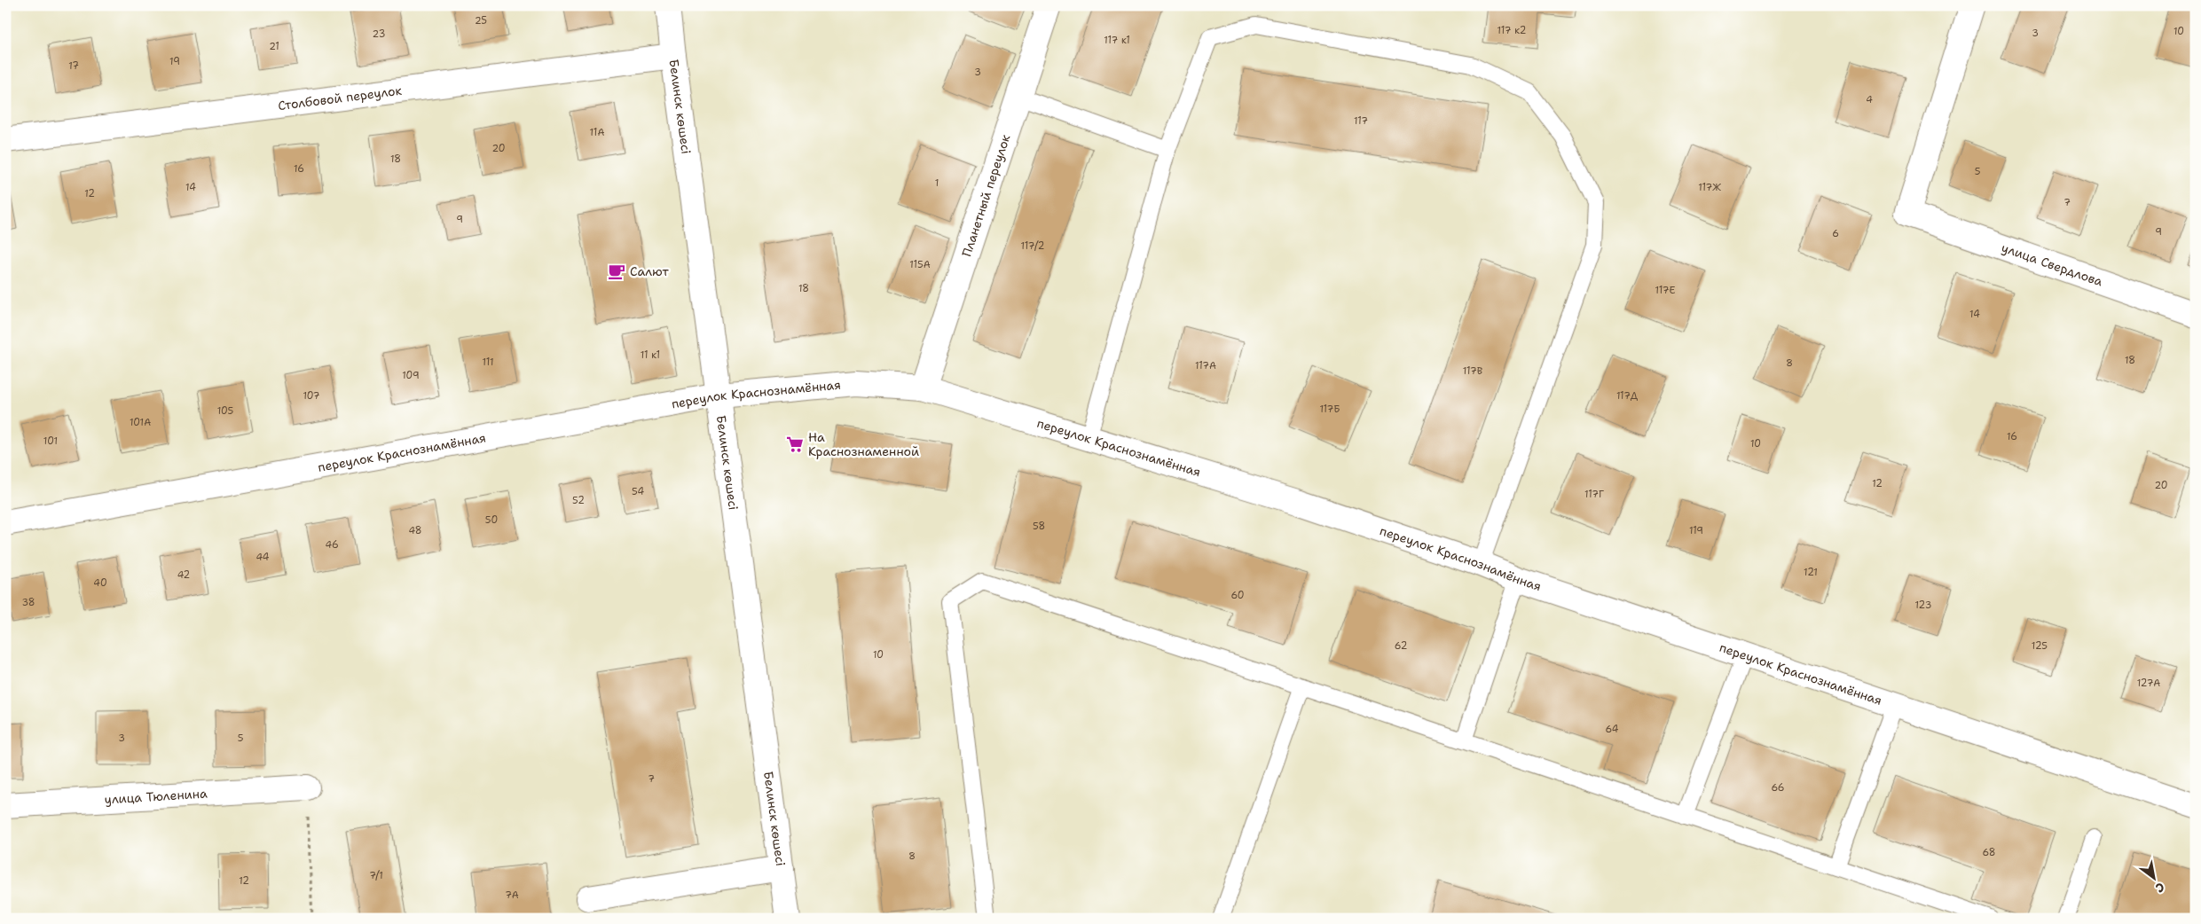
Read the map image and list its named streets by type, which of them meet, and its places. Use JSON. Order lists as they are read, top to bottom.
{
  "streets": {
    "street": [
      "Столбовой переулок",
      "Белинск көшесі",
      "Планетный переулок",
      "улица Свердлова",
      "переулок Краснознамённая",
      "улица Тюленина"
    ]
  },
  "crossings": [
    ["Столбовой переулок", "Белинск көшесі"],
    ["Белинск көшесі", "переулок Краснознамённая"],
    ["Планетный переулок", "переулок Краснознамённая"]
  ],
  "places": {
    "cafe": ["Салют"],
    "supermarket": ["На Краснознаменной"]
  },
  "house_numbers": [
    "25",
    "117 к2",
    "10",
    "3",
    "23",
    "117 к1",
    "21",
    "19",
    "17",
    "3",
    "4",
    "117",
    "11А",
    "20",
    "18",
    "16",
    "5",
    "1",
    "14",
    "117Ж",
    "12",
    "7",
    "9",
    "9",
    "6",
    "117/2",
    "115А",
    "18",
    "117Е",
    "14",
    "11 к1",
    "18",
    "111",
    "8",
    "117А",
    "117В",
    "109",
    "107",
    "117Д",
    "117Б",
    "105",
    "101А",
    "16",
    "101",
    "10",
    "12",
    "20",
    "54",
    "117Г",
    "52",
    "50",
    "58",
    "48",
    "119",
    "46",
    "44",
    "121",
    "42",
    "40",
    "60",
    "38",
    "123",
    "62",
    "125",
    "10",
    "127А",
    "64",
    "3",
    "5",
    "7",
    "66",
    "68",
    "8",
    "7/1",
    "12",
    "7А"
  ],
  "north": "bottom right"
}
